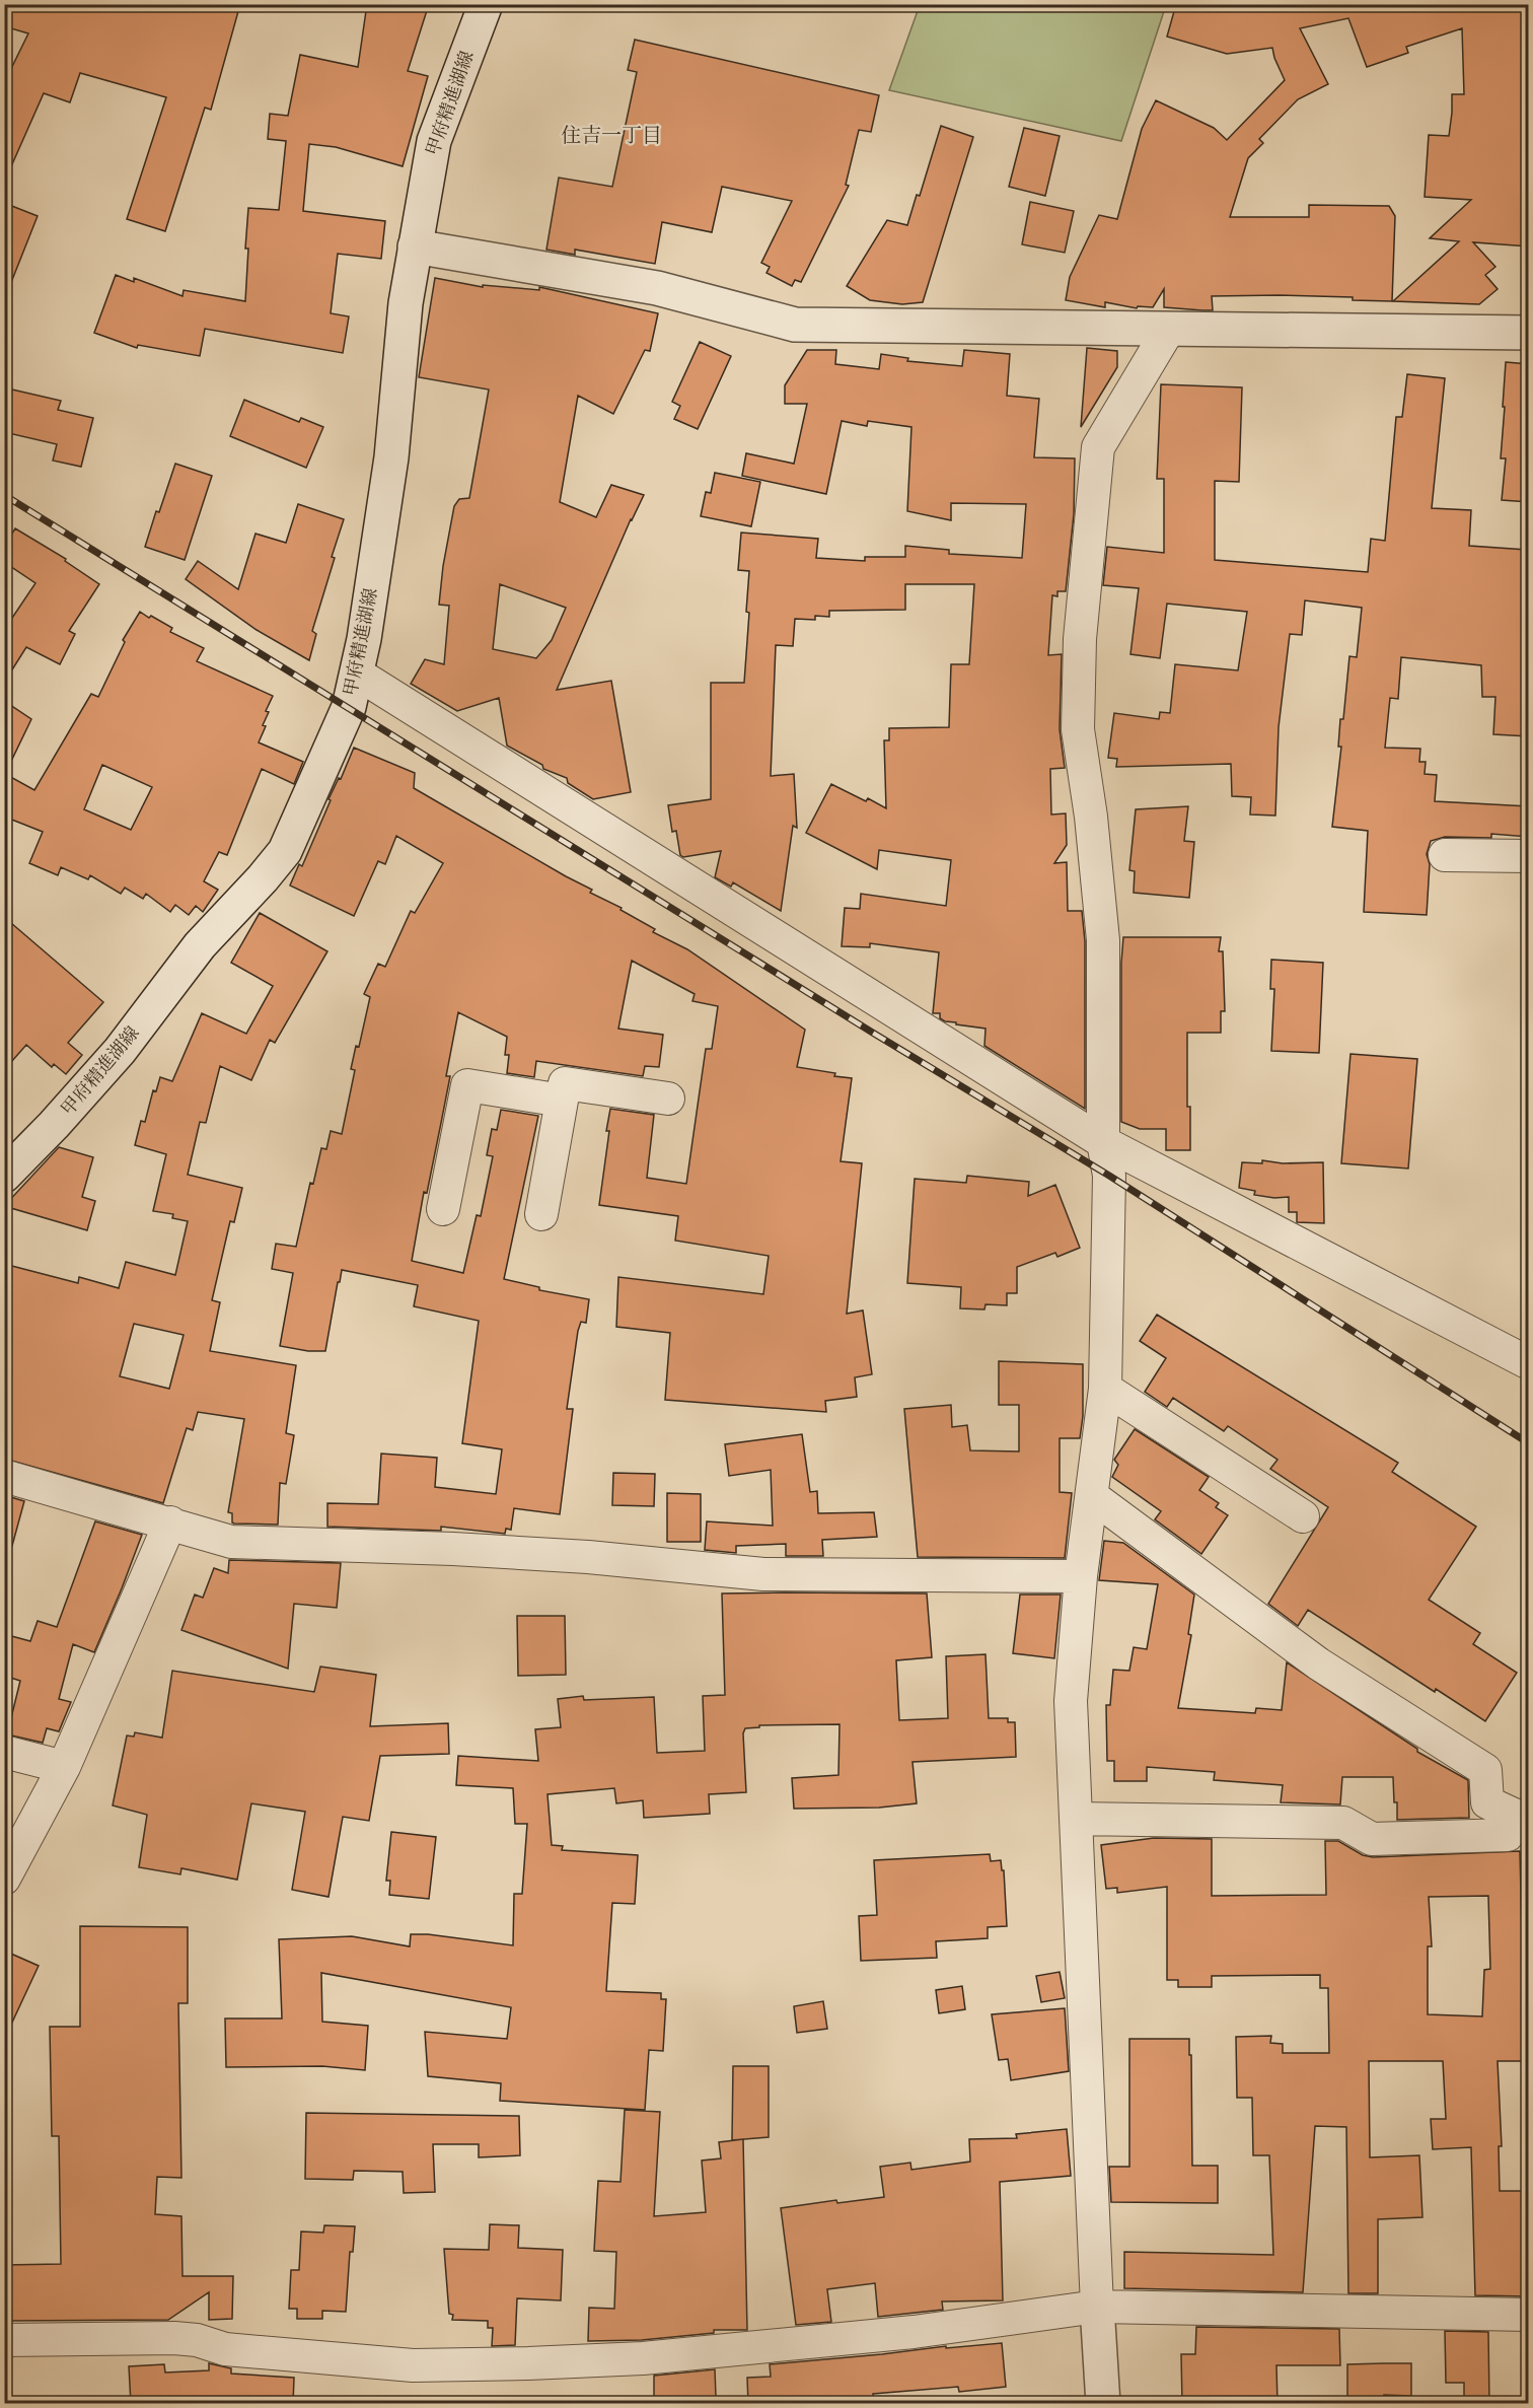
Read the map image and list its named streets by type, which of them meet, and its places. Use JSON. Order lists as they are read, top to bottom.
{
  "streets": {
    "main road": ["甲府精進湖線"]
  },
  "districts": ["住吉一丁目"]
}
